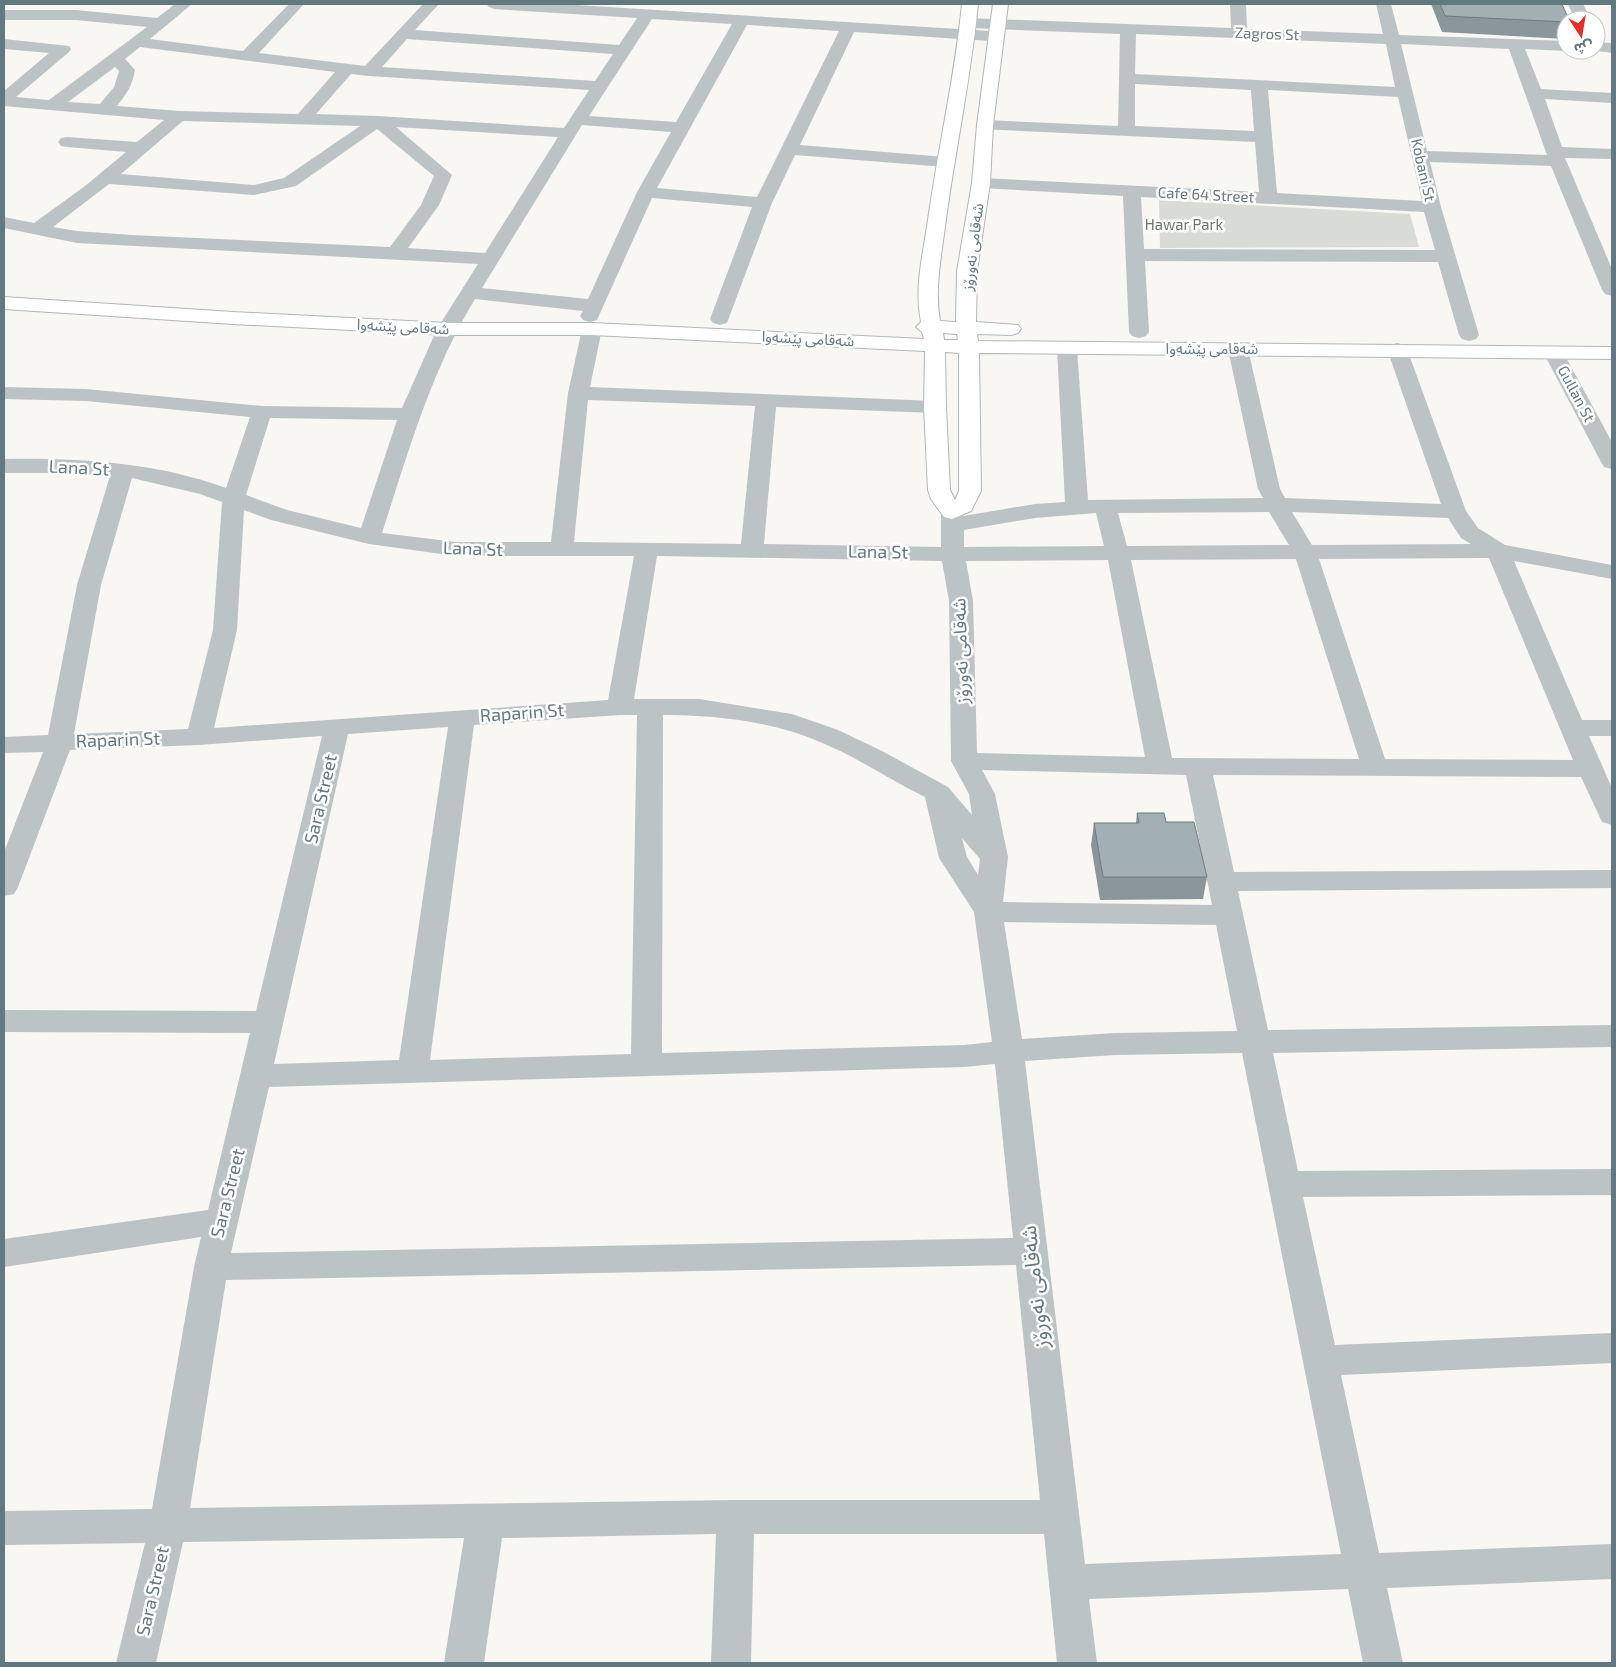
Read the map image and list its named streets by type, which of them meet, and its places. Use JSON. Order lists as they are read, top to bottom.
{
  "streets": {
    "main road": ["شەقامی نەورۆز", "شەقامی پێشەوا"],
    "street": [
      "Zagros St",
      "Kobani St",
      "Cafe 64 Street",
      "Gullan St",
      "Lana St",
      "Raparin St",
      "Sara Street"
    ]
  },
  "crossings": [
    ["Zagros St", "Kobani St"],
    ["Zagros St", "شەقامی نەورۆز"],
    ["Kobani St", "Cafe 64 Street"],
    ["Kobani St", "شەقامی پێشەوا"],
    ["Cafe 64 Street", "شەقامی نەورۆز"],
    ["شەقامی نەورۆز", "شەقامی پێشەوا"],
    ["شەقامی نەورۆز", "Lana St"],
    ["شەقامی نەورۆز", "Raparin St"],
    ["شەقامی پێشەوا", "Gullan St"],
    ["Raparin St", "Sara Street"]
  ],
  "parks": ["Hawar Park"],
  "north": "bottom"
}
